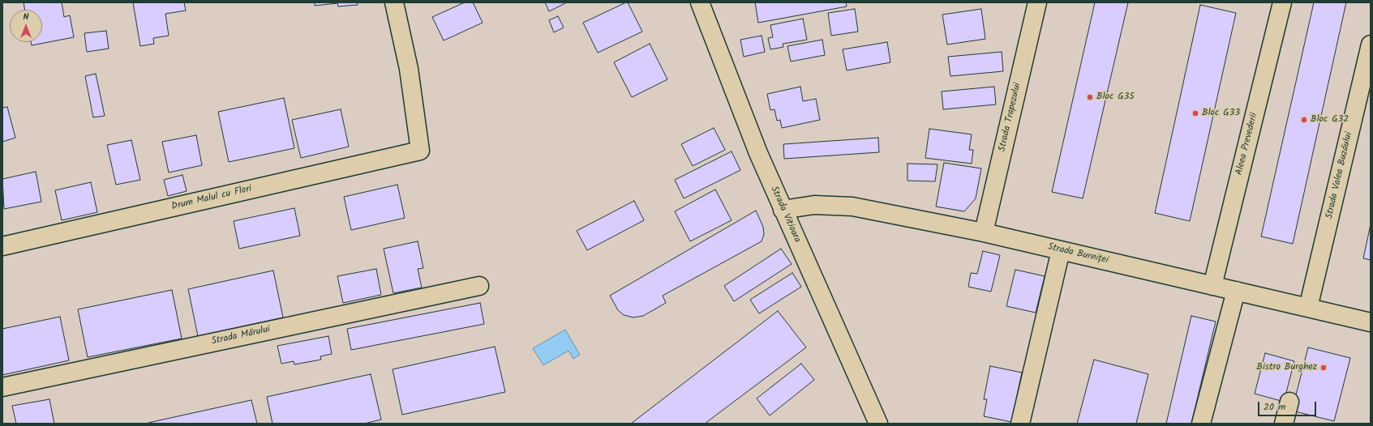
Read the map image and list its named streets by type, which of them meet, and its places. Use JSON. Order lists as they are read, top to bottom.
{
  "streets": {
    "street": [
      "Strada Trapezului",
      "Aleea Prevederii",
      "Strada Valea Buzăului",
      "Drum Malul cu Flori",
      "Strada Vitioara",
      "Strada Burniței",
      "Strada Mărului"
    ]
  },
  "crossings": [
    ["Strada Trapezului", "Strada Burniței"],
    ["Aleea Prevederii", "Strada Burniței"],
    ["Strada Valea Buzăului", "Strada Burniței"],
    ["Strada Vitioara", "Strada Burniței"]
  ],
  "places": [
    "Bloc G35",
    "Bloc G33",
    "Bloc G32",
    "Bistro Burghez"
  ],
  "scale_bar": "20 m",
  "north": "top"
}
